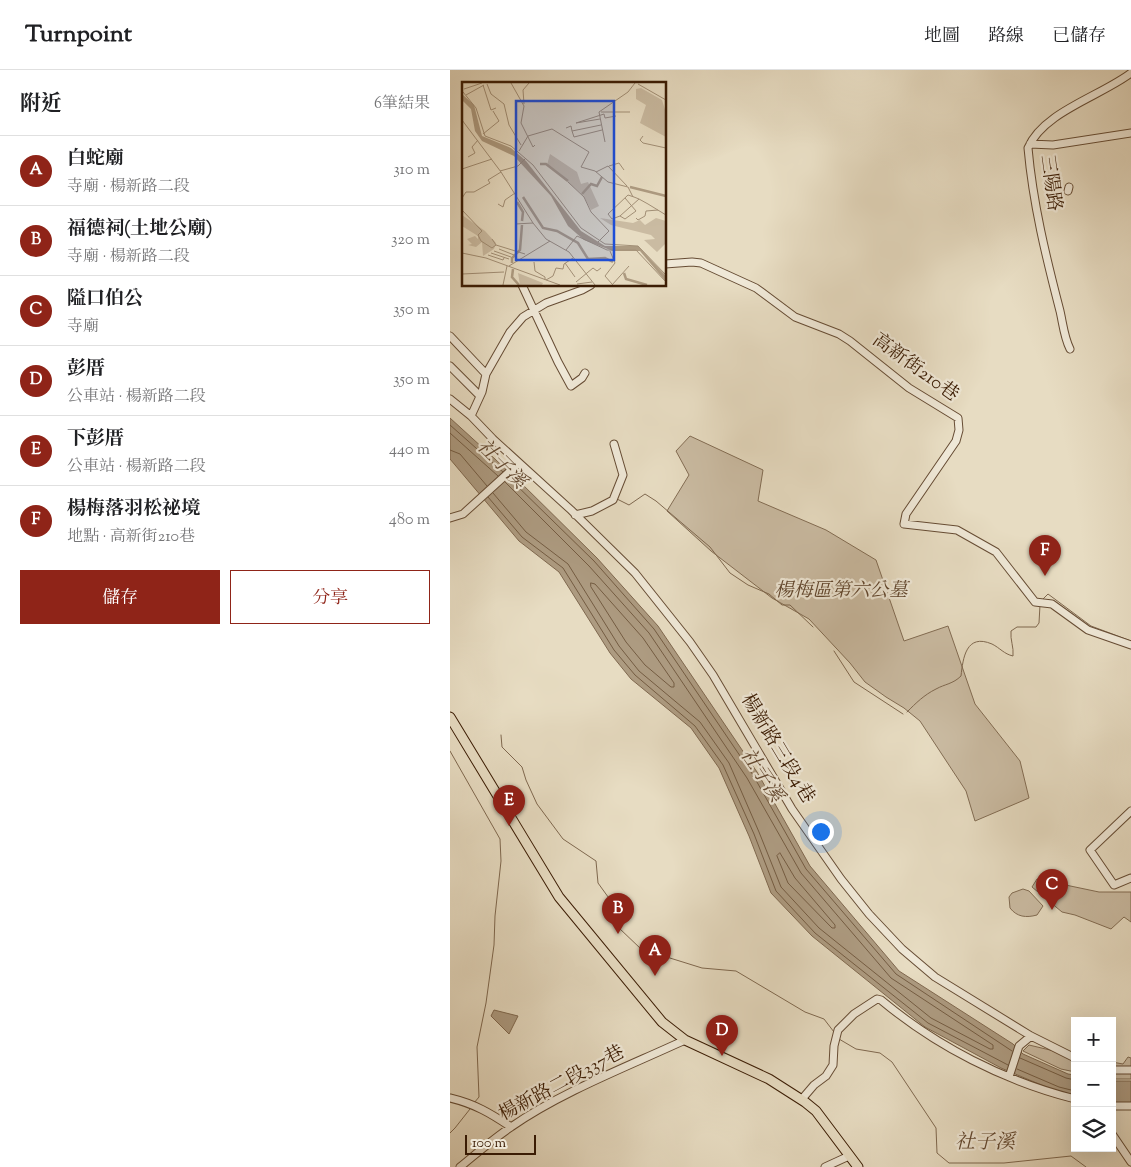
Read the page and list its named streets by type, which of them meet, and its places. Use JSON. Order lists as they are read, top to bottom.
{
  "streets": {
    "street": [
      "三陽路",
      "高新街210巷",
      "楊新路三段4巷",
      "楊新路二段337巷"
    ]
  },
  "water": ["社子溪"],
  "parks": ["楊梅區第六公墓"],
  "scale_bar": "100 m",
  "page": {
    "header": "Turnpoint",
    "nav": ["地圖", "路線", "已儲存"],
    "heading": ["附近", "6筆結果"],
    "list": [
      {
        "mark": "A",
        "name": "白蛇廟",
        "note": "寺廟 · 楊新路二段",
        "value": "310 m"
      },
      {
        "mark": "B",
        "name": "福德祠(土地公廟)",
        "note": "寺廟 · 楊新路二段",
        "value": "320 m"
      },
      {
        "mark": "C",
        "name": "隘口伯公",
        "note": "寺廟",
        "value": "350 m"
      },
      {
        "mark": "D",
        "name": "彭厝",
        "note": "公車站 · 楊新路二段",
        "value": "350 m"
      },
      {
        "mark": "E",
        "name": "下彭厝",
        "note": "公車站 · 楊新路二段",
        "value": "440 m"
      },
      {
        "mark": "F",
        "name": "楊梅落羽松祕境",
        "note": "地點 · 高新街210巷",
        "value": "480 m"
      }
    ],
    "pins": [
      "F",
      "E",
      "C",
      "B",
      "A",
      "D"
    ],
    "buttons": ["儲存", "分享"],
    "map_buttons": ["+", "−"],
    "scale": "100 m"
  }
}
